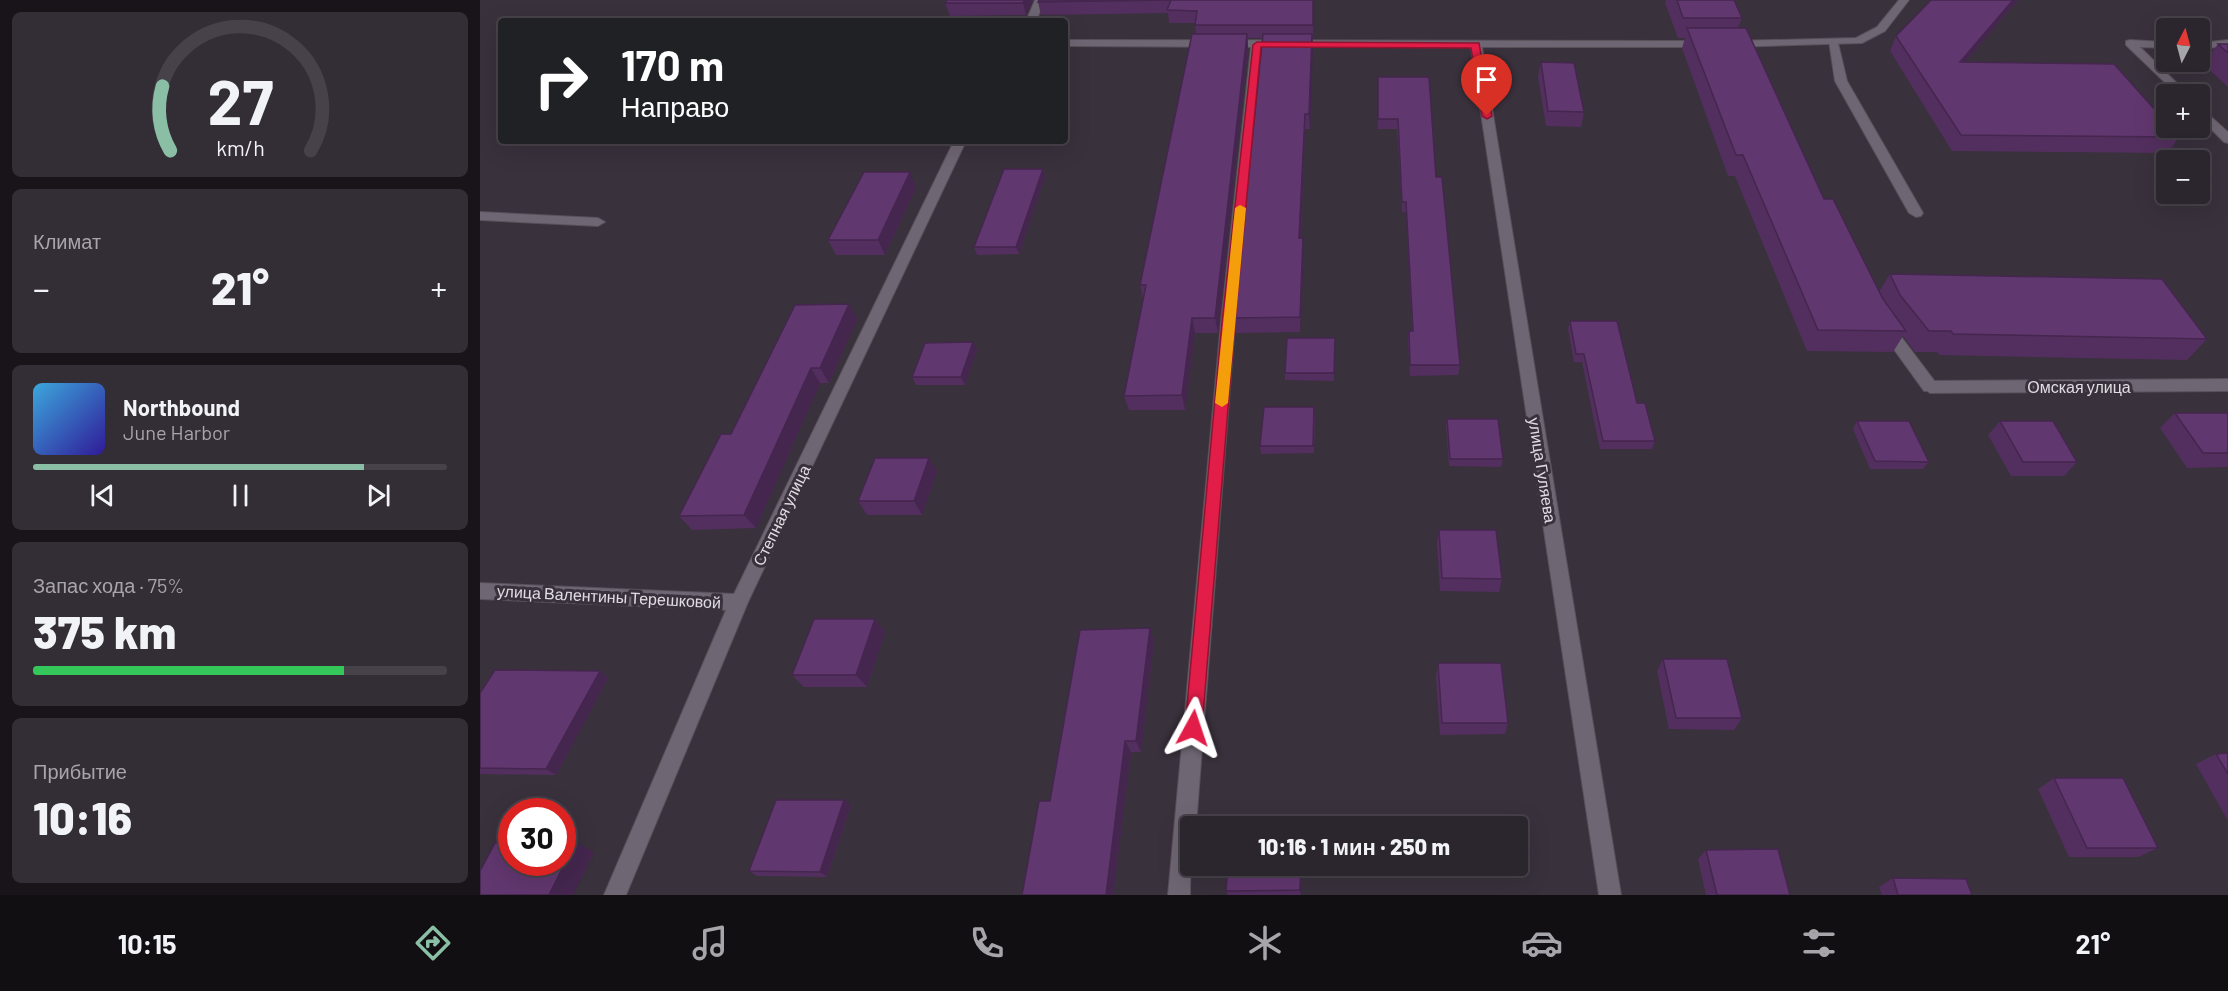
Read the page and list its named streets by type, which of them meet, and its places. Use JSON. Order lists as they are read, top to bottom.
{
  "streets": {
    "street": [
      "Омская улица",
      "улица Гуляева",
      "Степная улица",
      "улица Валентины Терешковой"
    ]
  },
  "crossings": [
    ["Степная улица", "улица Валентины Терешковой"]
  ],
  "north": "top",
  "page": {
    "map_buttons": ["+", "−"],
    "turn": ["170 m", "Направо"],
    "tile": [
      "Климат",
      ["Запас хода · 75%", "375 km"],
      ["Прибытие", "10:16"]
    ],
    "heat": ["−", "21°", "+"],
    "song": ["Northbound", "June Harbor"],
    "limit": "30",
    "trip": "10:16 · 1 мин · 250 m",
    "tabs": ["10:15", "21°"],
    "gauge": ["27", "km/h"]
  }
}
